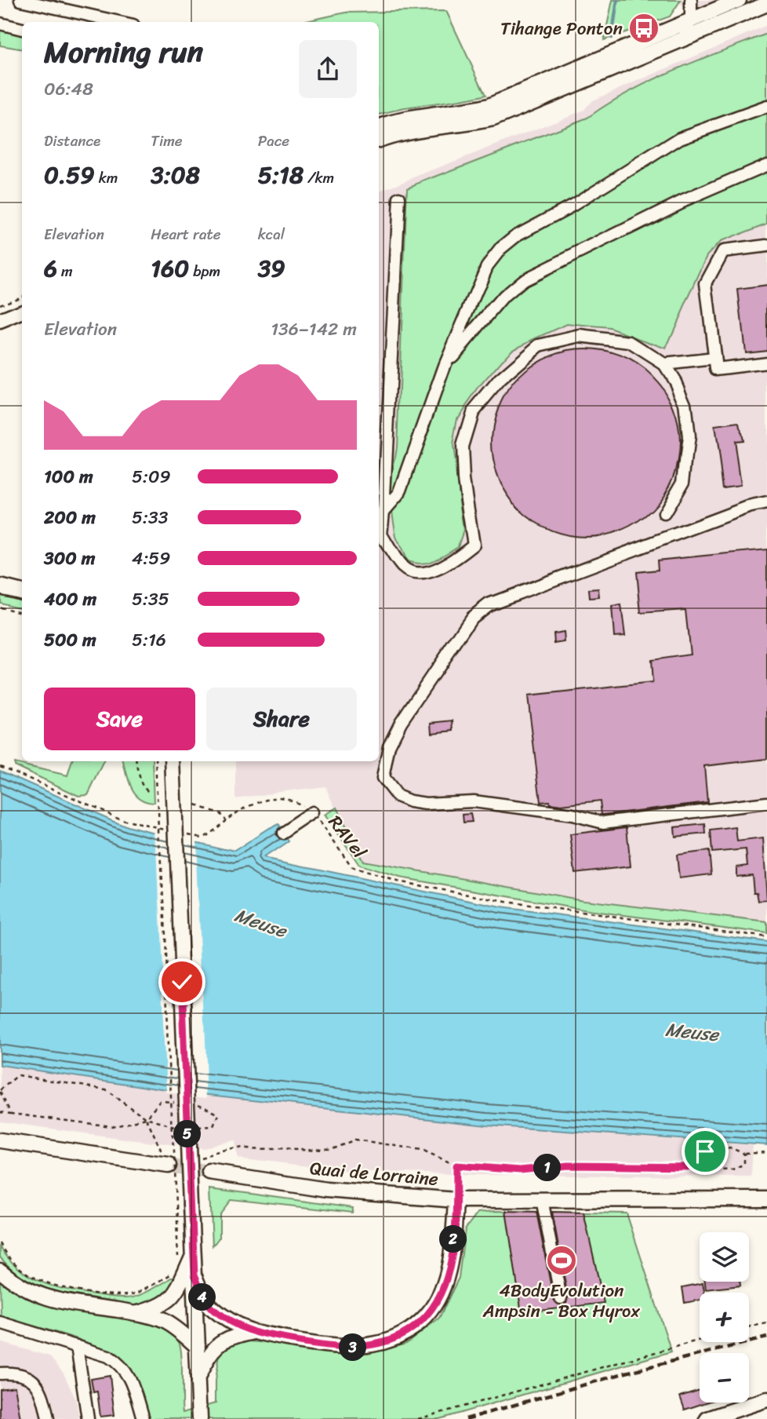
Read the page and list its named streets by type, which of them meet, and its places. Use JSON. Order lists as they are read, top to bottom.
{
  "streets": {
    "main road": ["Quai de Lorraine"],
    "path": ["RAVel"]
  },
  "water": ["Meuse"],
  "places": {
    "bus stop": ["Tihange Ponton"],
    "sports": ["4BodyEvolution Ampsin - Box Hyrox"]
  },
  "page": {
    "heading": ["Morning run", "06:48"],
    "stats": [
      ["Distance", "0.59 km"],
      ["Time", "3:08"],
      ["Pace", "5:18 /km"],
      ["Elevation", "6 m"],
      ["Heart rate", "160 bpm"],
      ["kcal", "39"]
    ],
    "chart": ["Elevation", "136–142 m"],
    "list": [
      {
        "name": "100 m",
        "note": "5:09"
      },
      {
        "name": "200 m",
        "note": "5:33"
      },
      {
        "name": "300 m",
        "note": "4:59"
      },
      {
        "name": "400 m",
        "note": "5:35"
      },
      {
        "name": "500 m",
        "note": "5:16"
      }
    ],
    "buttons": ["Save", "Share"],
    "pins": [
      "5",
      "1",
      "2",
      "4",
      "3"
    ],
    "map_buttons": ["+", "−"]
  }
}
